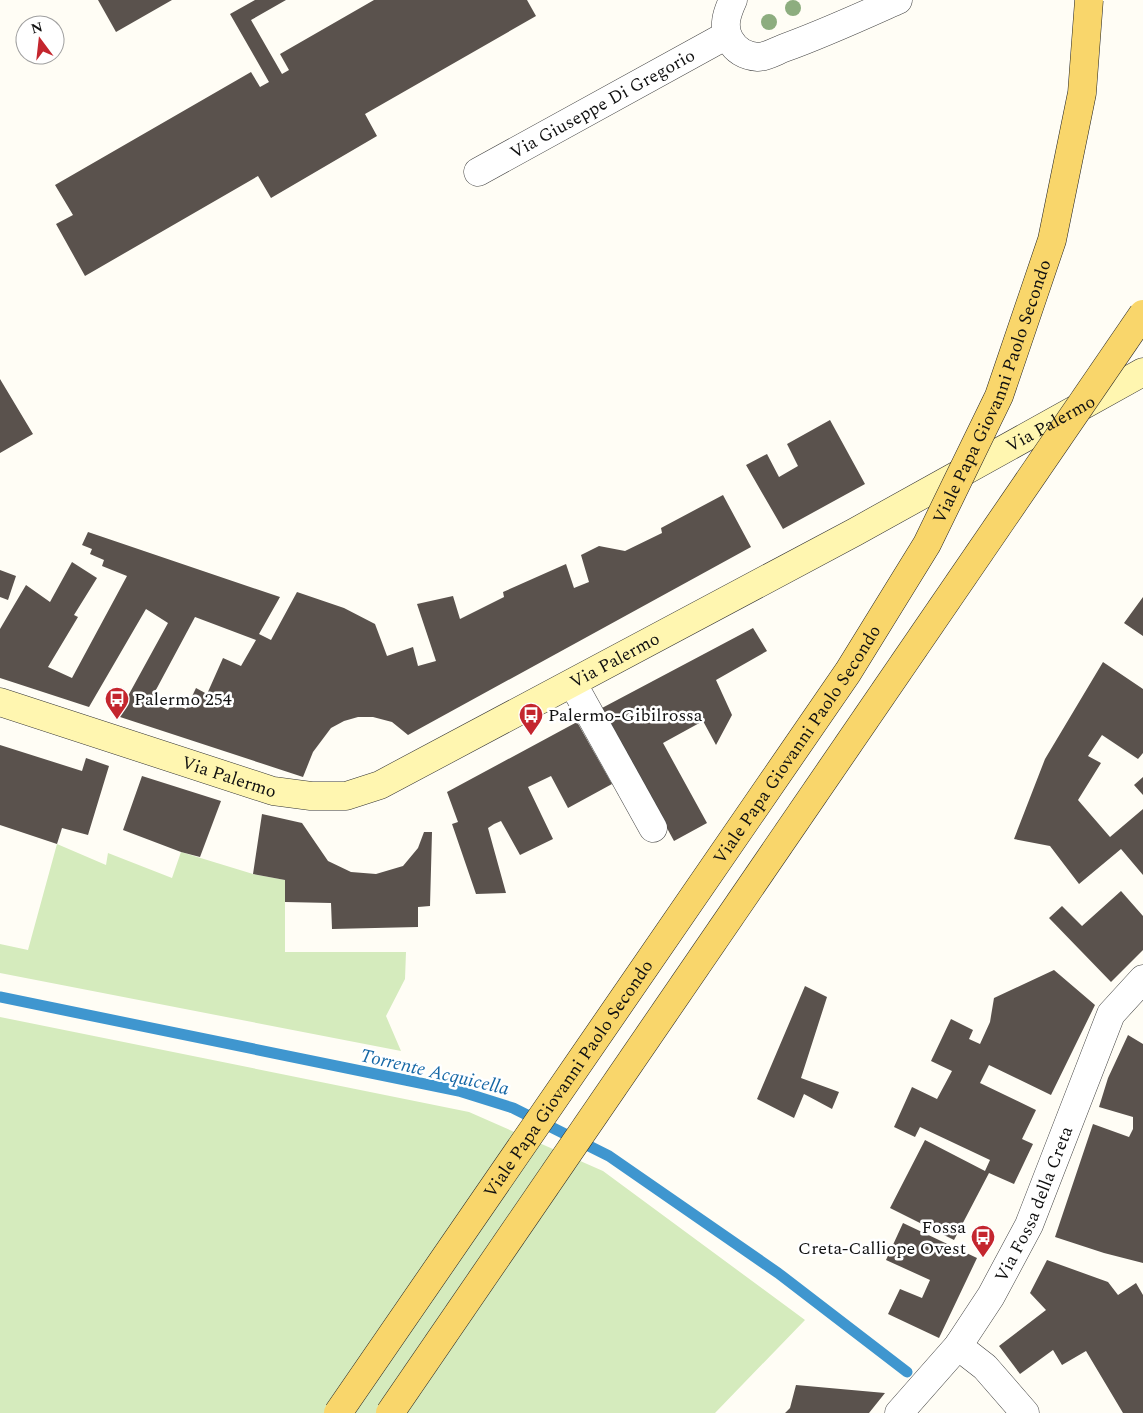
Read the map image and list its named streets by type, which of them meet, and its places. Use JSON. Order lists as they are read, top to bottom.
{
  "streets": {
    "main road": ["Viale Papa Giovanni Paolo Secondo", "Via Palermo"],
    "street": ["Via Giuseppe Di Gregorio", "Via Fossa della Creta"]
  },
  "water": ["Torrente Acquicella"],
  "places": {
    "bus stop": ["Palermo 254", "Palermo-Gibilrossa", "Fossa Creta-Calliope Ovest"]
  },
  "north": "top"
}
